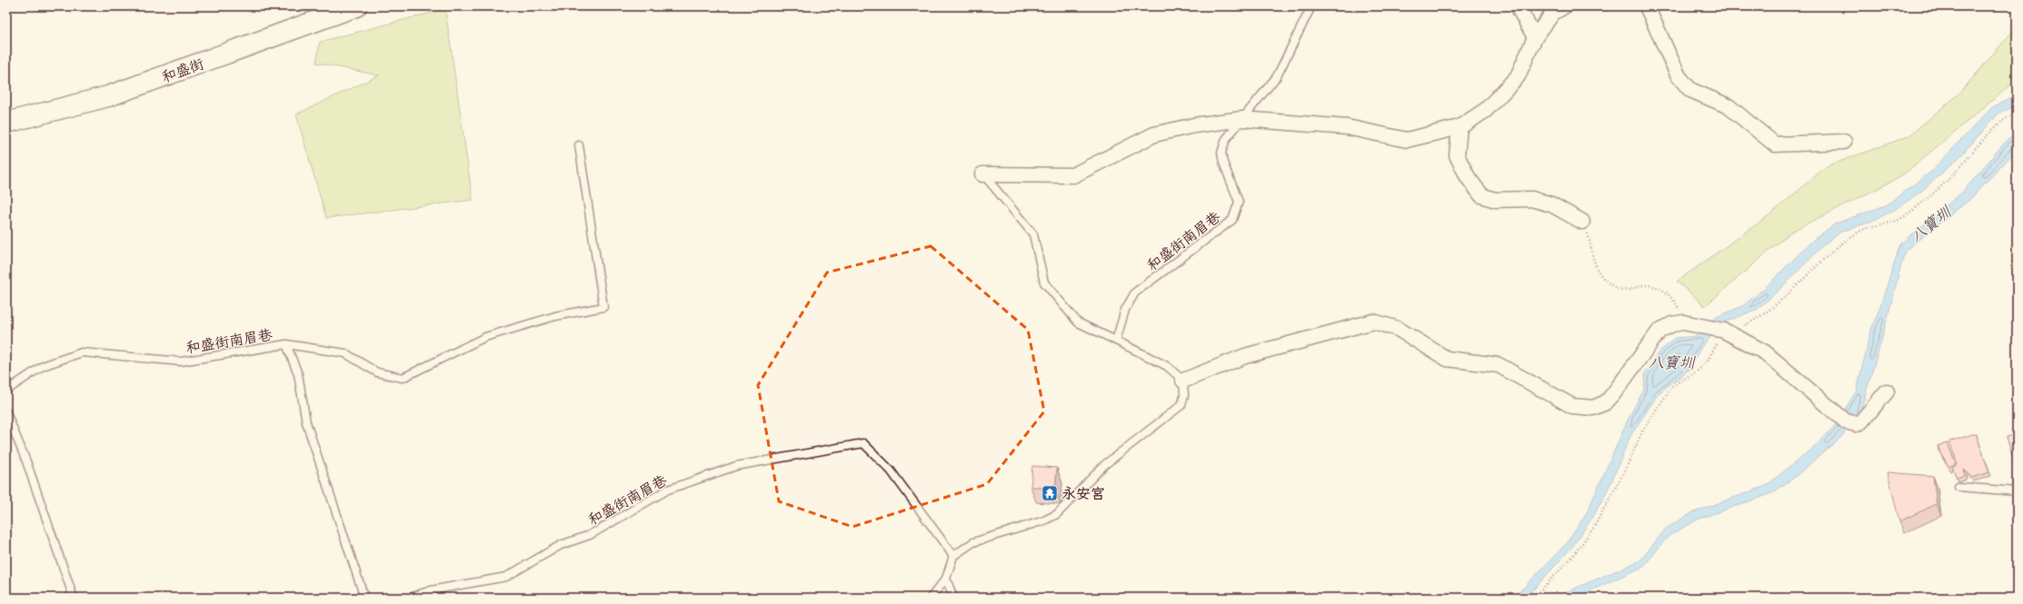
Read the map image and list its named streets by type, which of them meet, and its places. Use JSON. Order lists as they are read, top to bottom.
{
  "streets": {
    "main road": ["和盛街"],
    "lane": ["和盛街南眉巷"]
  },
  "water": ["八寶圳"],
  "places": {
    "temple": ["永安宮"]
  }
}
